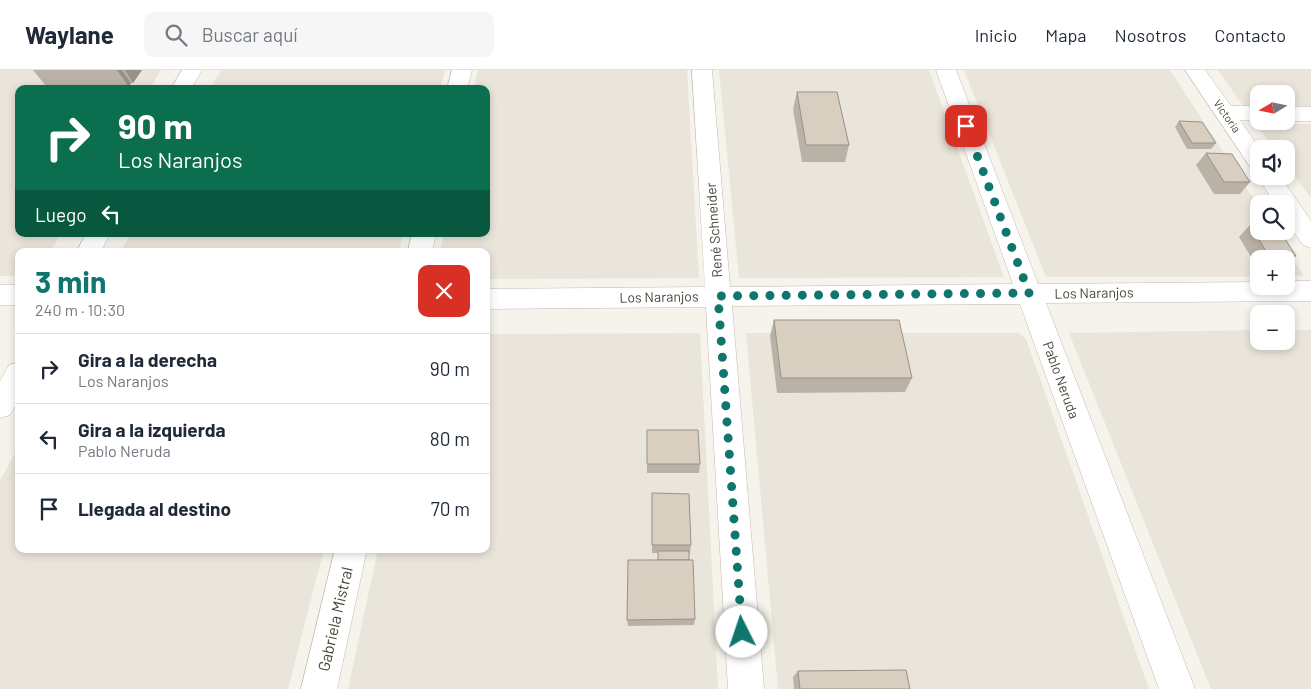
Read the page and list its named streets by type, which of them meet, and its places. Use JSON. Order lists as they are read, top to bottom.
{
  "streets": {
    "street": [
      "Victoria",
      "René Schneider",
      "Los Naranjos",
      "Pablo Neruda",
      "Gabriela Mistral"
    ]
  },
  "crossings": [
    ["René Schneider", "Los Naranjos"],
    ["Los Naranjos", "Pablo Neruda"]
  ],
  "north": "left",
  "page": {
    "header": "Waylane",
    "search": "Buscar aquí",
    "nav": [
      "Inicio",
      "Mapa",
      "Nosotros",
      "Contacto"
    ],
    "map_buttons": ["+", "−"],
    "turn": ["90 m", "Los Naranjos"],
    "then": "Luego",
    "heading": ["3 min", "240 m · 10:30"],
    "list": [
      {
        "name": "Gira a la derecha",
        "note": "Los Naranjos",
        "value": "90 m"
      },
      {
        "name": "Gira a la izquierda",
        "note": "Pablo Neruda",
        "value": "80 m"
      },
      {
        "name": "Llegada al destino",
        "value": "70 m"
      }
    ]
  }
}
